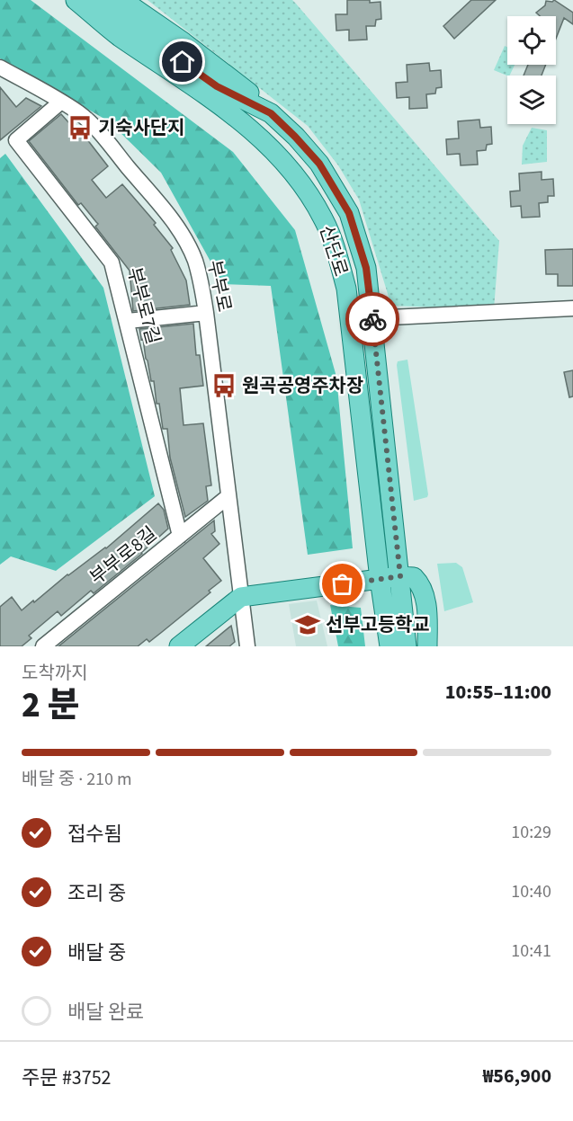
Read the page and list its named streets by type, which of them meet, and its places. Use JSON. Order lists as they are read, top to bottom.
{
  "streets": {
    "main road": ["산단로"],
    "street": ["부부로", "부부로7길", "부부로8길"]
  },
  "crossings": [
    ["부부로", "부부로7길"],
    ["부부로", "부부로8길"],
    ["부부로7길", "부부로8길"]
  ],
  "places": {
    "bus stop": ["기숙사단지", "원곡공영주차장"],
    "school or university": ["선부고등학교"]
  },
  "page": {
    "heading": ["2 분", "도착까지", "10:55–11:00"],
    "panel": ["주문 #3752", "₩56,900"],
    "bar": "배달 중 · 210 m",
    "list": [
      ["접수됨", "10:29"],
      ["조리 중", "10:40"],
      ["배달 중", "10:41"],
      "배달 완료"
    ]
  }
}
